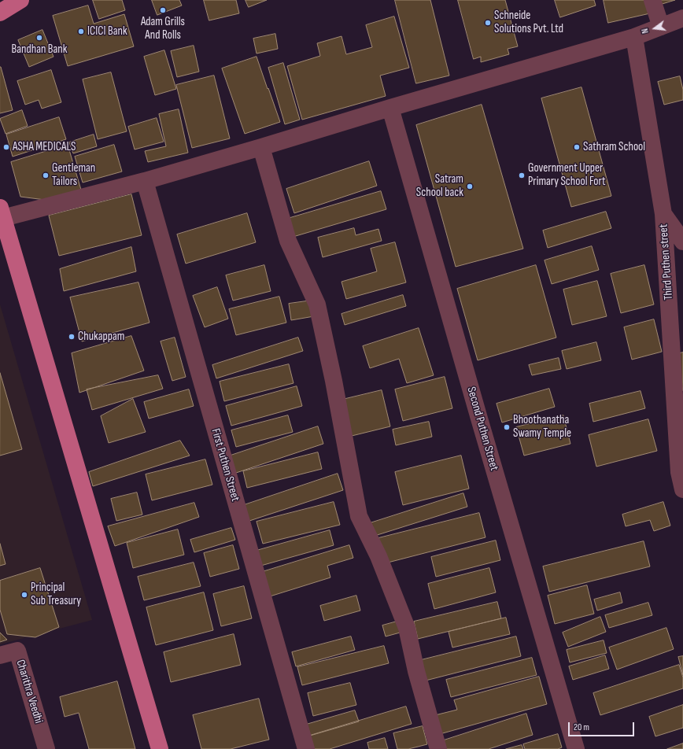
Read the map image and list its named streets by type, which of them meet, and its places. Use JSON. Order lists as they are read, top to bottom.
{
  "streets": {
    "street": [
      "Third Puthen street",
      "Second Puthen Street",
      "First Puthen Street",
      "Charithra Veedhi"
    ]
  },
  "places": [
    "Adam Grills And Rolls",
    "Schneide Solutions Pvt. Ltd",
    "ICICI Bank",
    "Bandhan Bank",
    "ASHA MEDICALS",
    "Sathram School",
    "Gentleman Tailors",
    "Government Upper Primary School Fort",
    "Satram School back",
    "Chukappam",
    "Bhoothanatha Swamy Temple",
    "Principal Sub Treasury"
  ],
  "scale_bar": "20 m",
  "north": "left"
}
